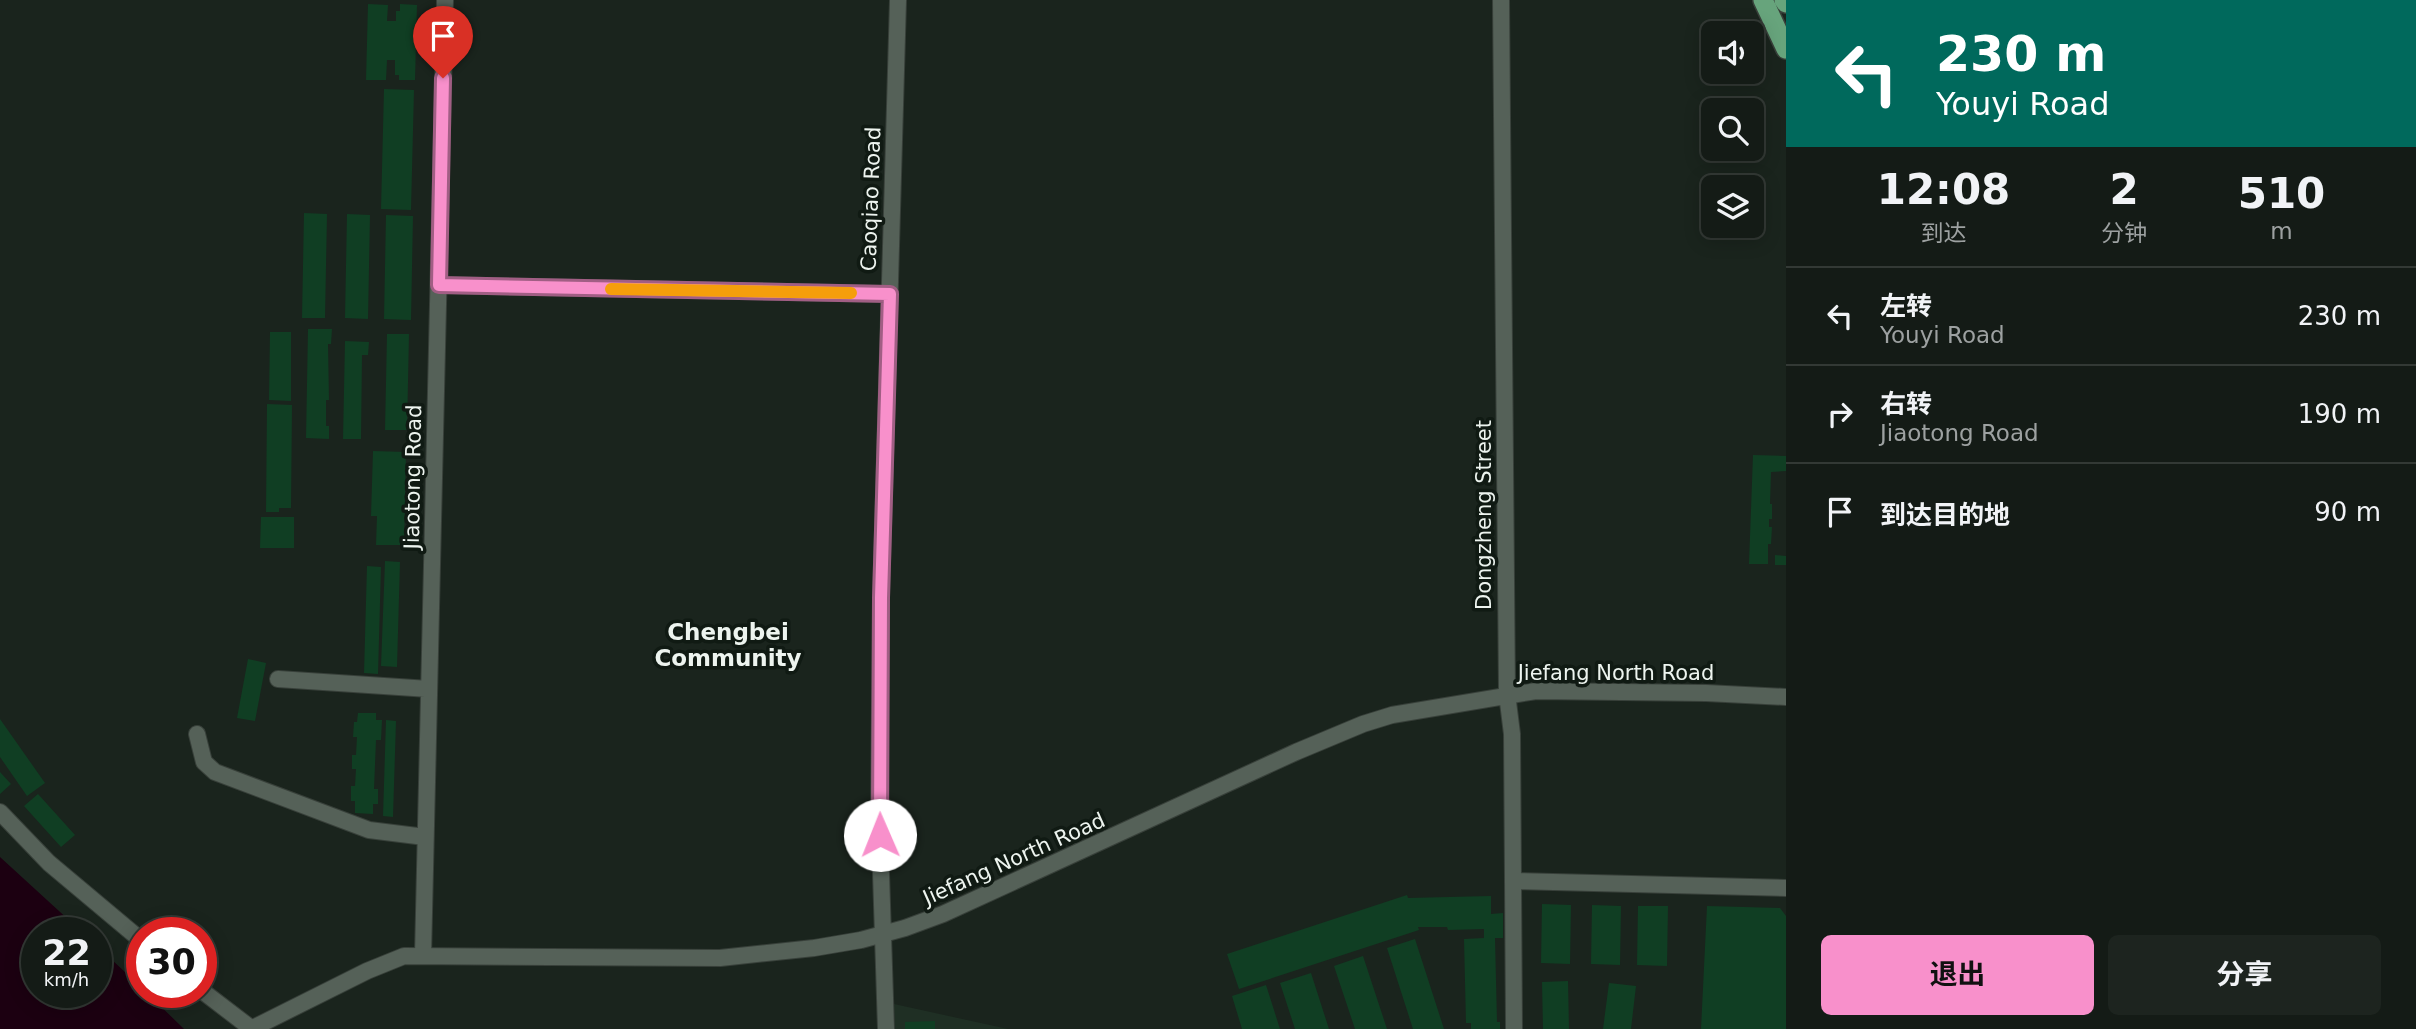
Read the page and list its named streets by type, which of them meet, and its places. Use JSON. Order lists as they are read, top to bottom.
{
  "streets": {
    "street": [
      "Caoqiao Road",
      "Jiaotong Road",
      "Dongzheng Street",
      "Jiefang North Road"
    ]
  },
  "crossings": [
    ["Caoqiao Road", "Jiefang North Road"],
    ["Jiaotong Road", "Jiefang North Road"],
    ["Dongzheng Street", "Jiefang North Road"]
  ],
  "districts": ["Chengbei Community"],
  "page": {
    "turn": ["230 m", "Youyi Road"],
    "eta": [
      "12:08",
      "到达",
      "2",
      "分钟",
      "510",
      "m"
    ],
    "list": [
      {
        "name": "左转",
        "note": "Youyi Road",
        "value": "230 m"
      },
      {
        "name": "右转",
        "note": "Jiaotong Road",
        "value": "190 m"
      },
      {
        "name": "到达目的地",
        "value": "90 m"
      }
    ],
    "speed": "22 km/h",
    "limit": "30",
    "buttons": ["退出", "分享"]
  }
}
